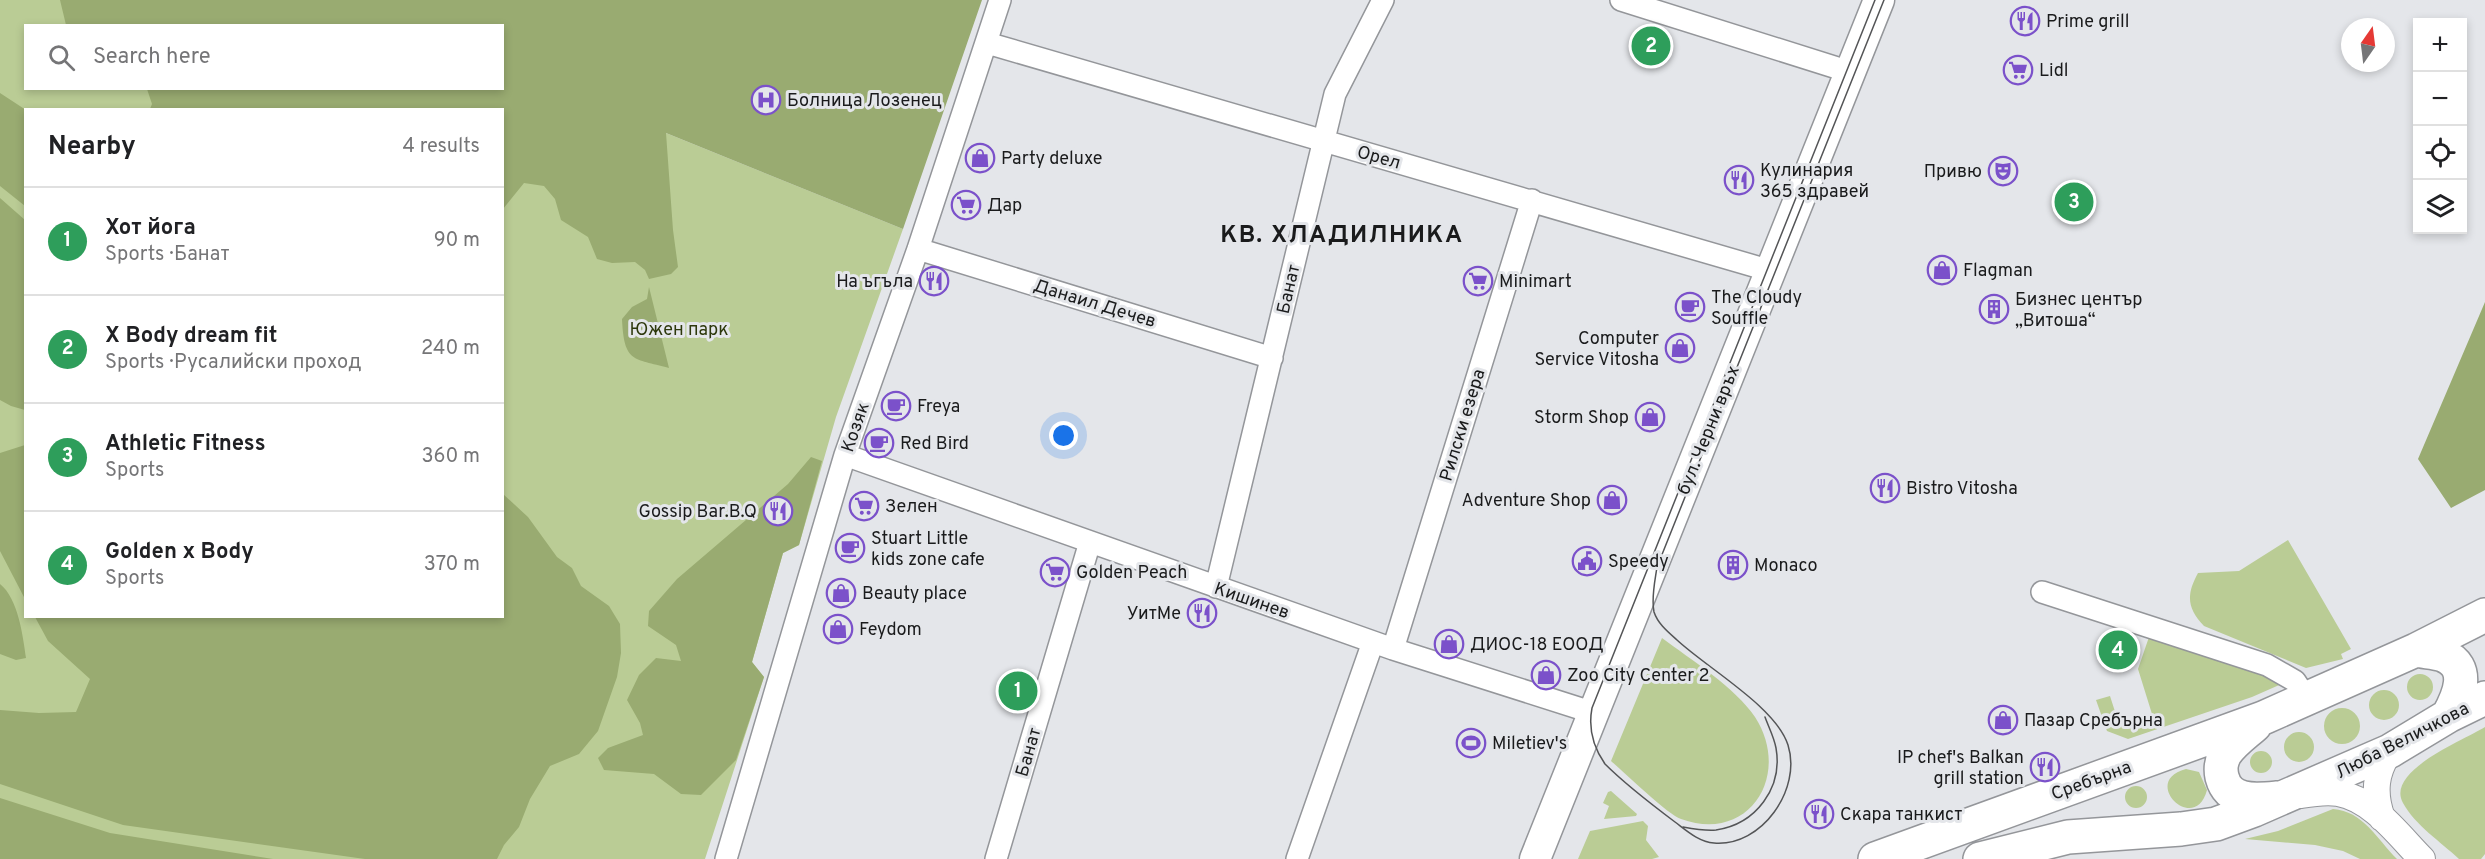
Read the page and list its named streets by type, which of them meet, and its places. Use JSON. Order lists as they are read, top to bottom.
{
  "streets": {
    "main road": ["бул. Черни връх", "Люба Величкова", "Сребърна"],
    "street": [
      "Орел",
      "Банат",
      "Данаил Дечев",
      "Рилски езера",
      "Козяк",
      "Кишинев"
    ]
  },
  "crossings": [
    ["Орел", "Банат"],
    ["Орел", "Рилски езера"],
    ["Орел", "Козяк"],
    ["Орел", "бул. Черни връх"],
    ["Банат", "Данаил Дечев"],
    ["Банат", "Кишинев"],
    ["Данаил Дечев", "Козяк"],
    ["Рилски езера", "Кишинев"],
    ["Козяк", "Кишинев"],
    ["бул. Черни връх", "Кишинев"]
  ],
  "districts": ["КВ. ХЛАДИЛНИКА"],
  "parks": ["Южен парк"],
  "places": {
    "restaurant": [
      "Prime grill",
      "Кулинария 365 здравей",
      "На ъгъла",
      "Bistro Vitosha",
      "Gossip Bar.B.Q",
      "УитМе",
      "IP chef's Balkan grill station",
      "Скара танкист"
    ],
    "supermarket": [
      "Lidl",
      "Дар",
      "Minimart",
      "Зелен",
      "Golden Peach"
    ],
    "hospital": ["Болница Лозенец"],
    "shop": [
      "Party deluxe",
      "Flagman",
      "Computer Service Vitosha",
      "Storm Shop",
      "Adventure Shop",
      "Beauty place",
      "Feydom",
      "ДИОС-18 ЕООД",
      "Zoo City Center 2",
      "Пазар Сребърна"
    ],
    "theatre": ["Привю"],
    "cafe": [
      "The Cloudy Souffle",
      "Freya",
      "Red Bird",
      "Stuart Little kids zone cafe"
    ],
    "building": ["Бизнес център „Витоша“", "Monaco"],
    "public building": ["Speedy"],
    "sports": ["Miletiev's"]
  },
  "north": "top",
  "page": {
    "map_buttons": ["+", "−"],
    "pins": [
      "2",
      "3",
      "4",
      "1"
    ],
    "search": "Search here",
    "heading": ["Nearby", "4 results"],
    "list": [
      {
        "mark": "1",
        "name": "Хот йога",
        "note": "Sports · Банат",
        "value": "90 m"
      },
      {
        "mark": "2",
        "name": "X Body dream fit",
        "note": "Sports · Русалийски проход",
        "value": "240 m"
      },
      {
        "mark": "3",
        "name": "Athletic Fitness",
        "note": "Sports",
        "value": "360 m"
      },
      {
        "mark": "4",
        "name": "Golden x Body",
        "note": "Sports",
        "value": "370 m"
      }
    ]
  }
}
